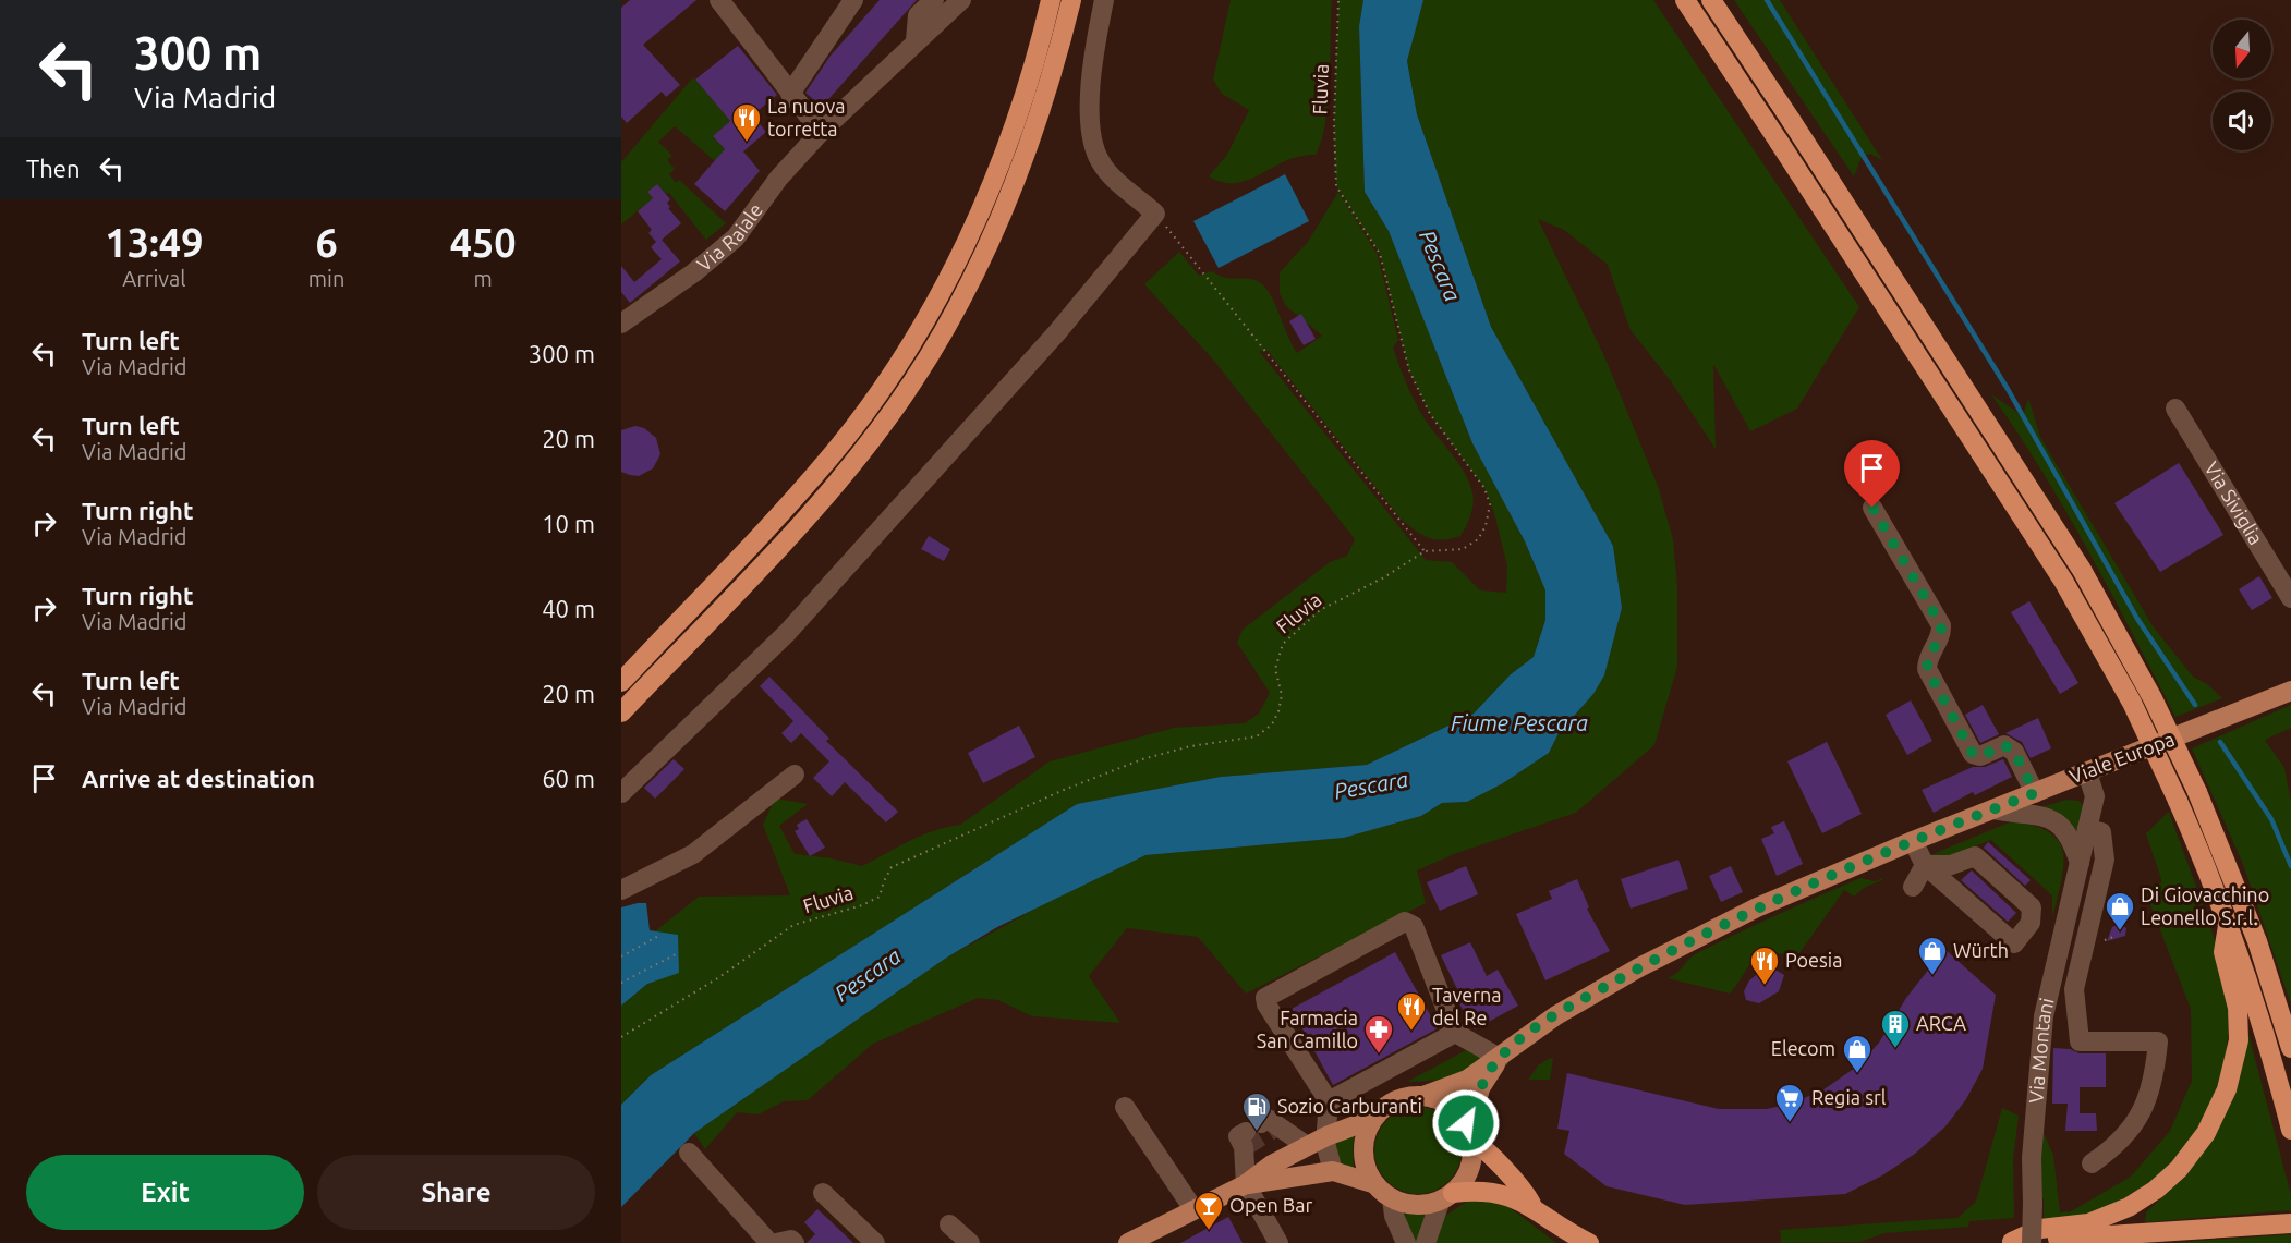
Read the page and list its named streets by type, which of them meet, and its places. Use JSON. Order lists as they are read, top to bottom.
{
  "streets": {
    "main road": ["Viale Europa"],
    "street": ["Via Raiale", "Via Siviglia", "Via Montani"],
    "path": ["Fluvia"]
  },
  "crossings": [
    ["Viale Europa", "Via Montani"]
  ],
  "water": ["Pescara", "Fiume Pescara"],
  "places": {
    "restaurant": ["La nuova torretta", "Poesia", "Taverna del Re"],
    "shop": ["Di Giovacchino Leonello S.r.l.", "Würth", "Elecom"],
    "building": ["ARCA"],
    "pharmacy": ["Farmacia San Camillo"],
    "supermarket": ["Regia srl"],
    "fuel station": ["Sozio Carburanti"],
    "bar": ["Open Bar"]
  },
  "north": "bottom",
  "page": {
    "turn": ["300 m", "Via Madrid"],
    "then": "Then",
    "eta": [
      "13:49",
      "Arrival",
      "6",
      "min",
      "450",
      "m"
    ],
    "list": [
      {
        "name": "Turn left",
        "note": "Via Madrid",
        "value": "300 m"
      },
      {
        "name": "Turn left",
        "note": "Via Madrid",
        "value": "20 m"
      },
      {
        "name": "Turn right",
        "note": "Via Madrid",
        "value": "10 m"
      },
      {
        "name": "Turn right",
        "note": "Via Madrid",
        "value": "40 m"
      },
      {
        "name": "Turn left",
        "note": "Via Madrid",
        "value": "20 m"
      },
      {
        "name": "Arrive at destination",
        "value": "60 m"
      }
    ],
    "buttons": ["Exit", "Share"]
  }
}
